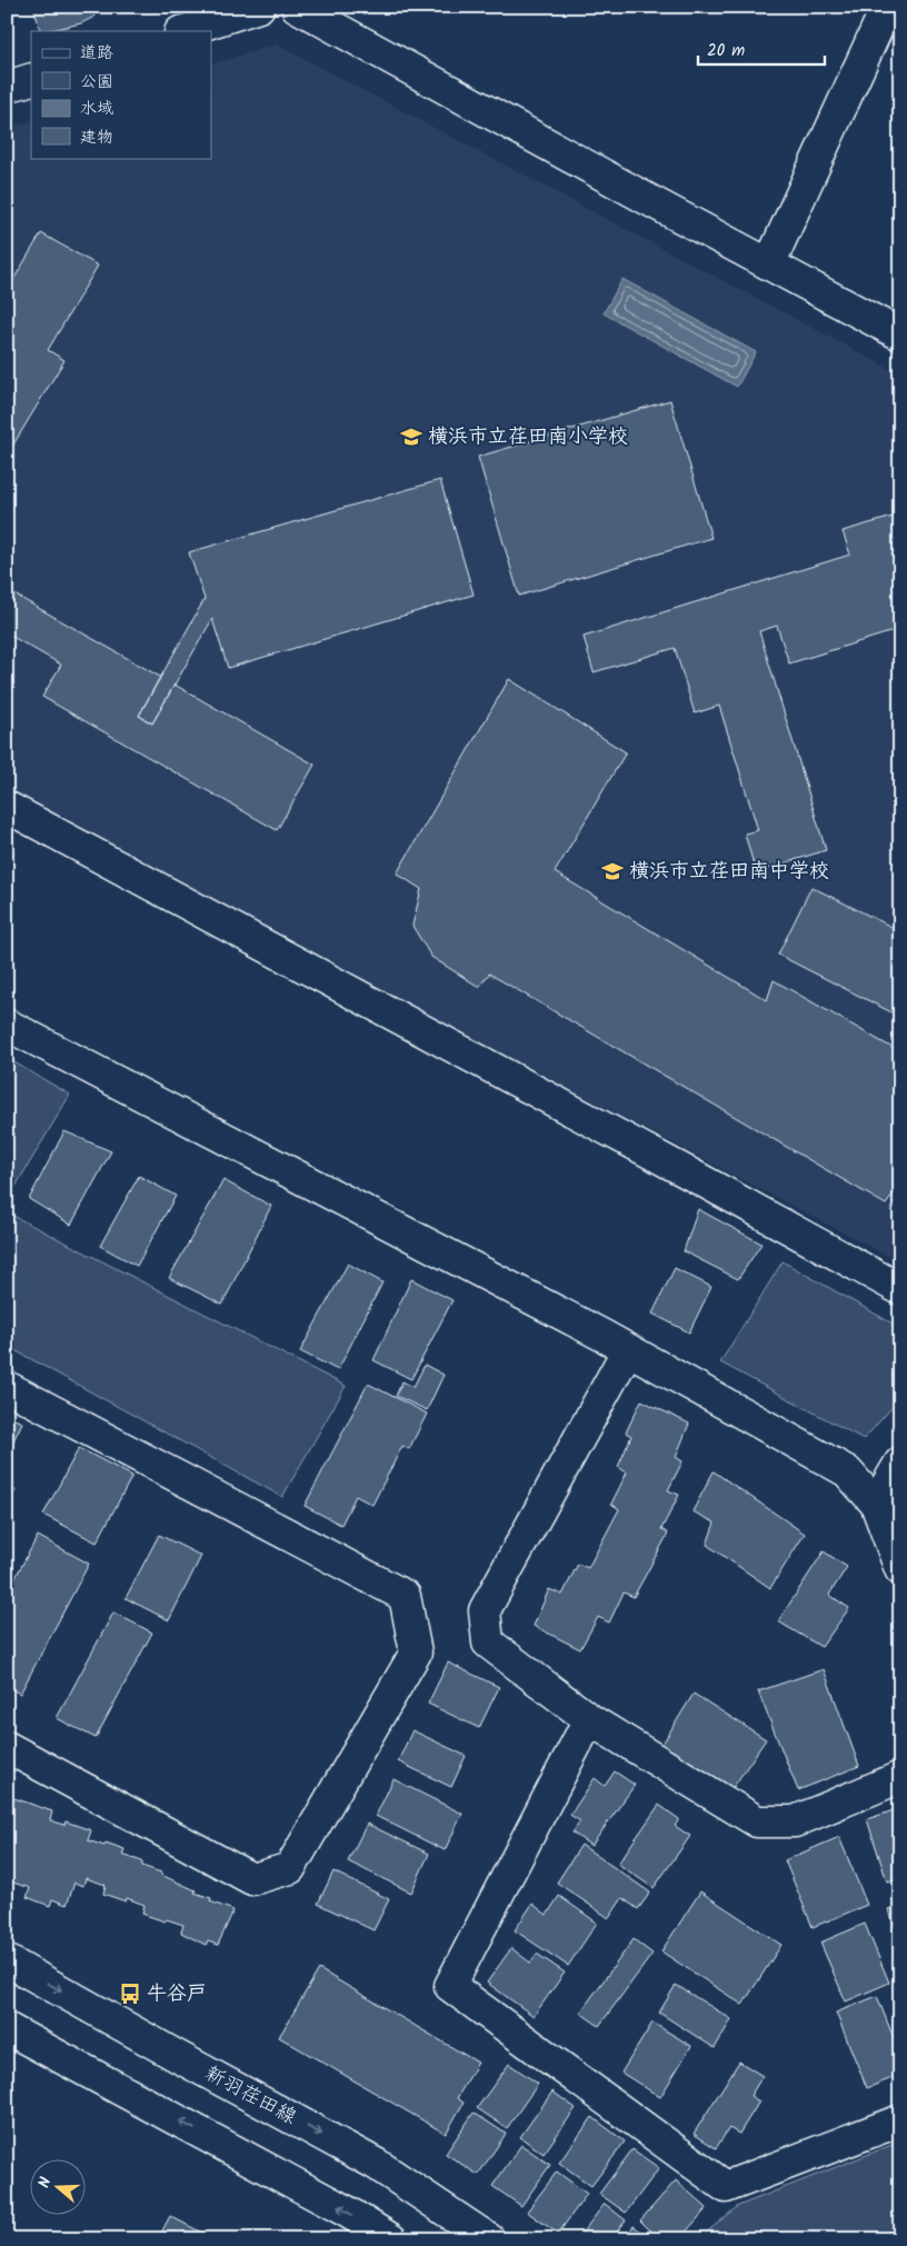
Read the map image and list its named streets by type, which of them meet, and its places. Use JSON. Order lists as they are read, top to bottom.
{
  "streets": {
    "street": ["新羽荏田線"]
  },
  "places": {
    "school or university": ["横浜市立荏田南小学校", "横浜市立荏田南中学校"],
    "bus stop": ["牛谷戸"]
  },
  "legend": [
    "道路",
    "公園",
    "水域",
    "建物"
  ],
  "scale_bar": "20 m",
  "north": "left"
}
